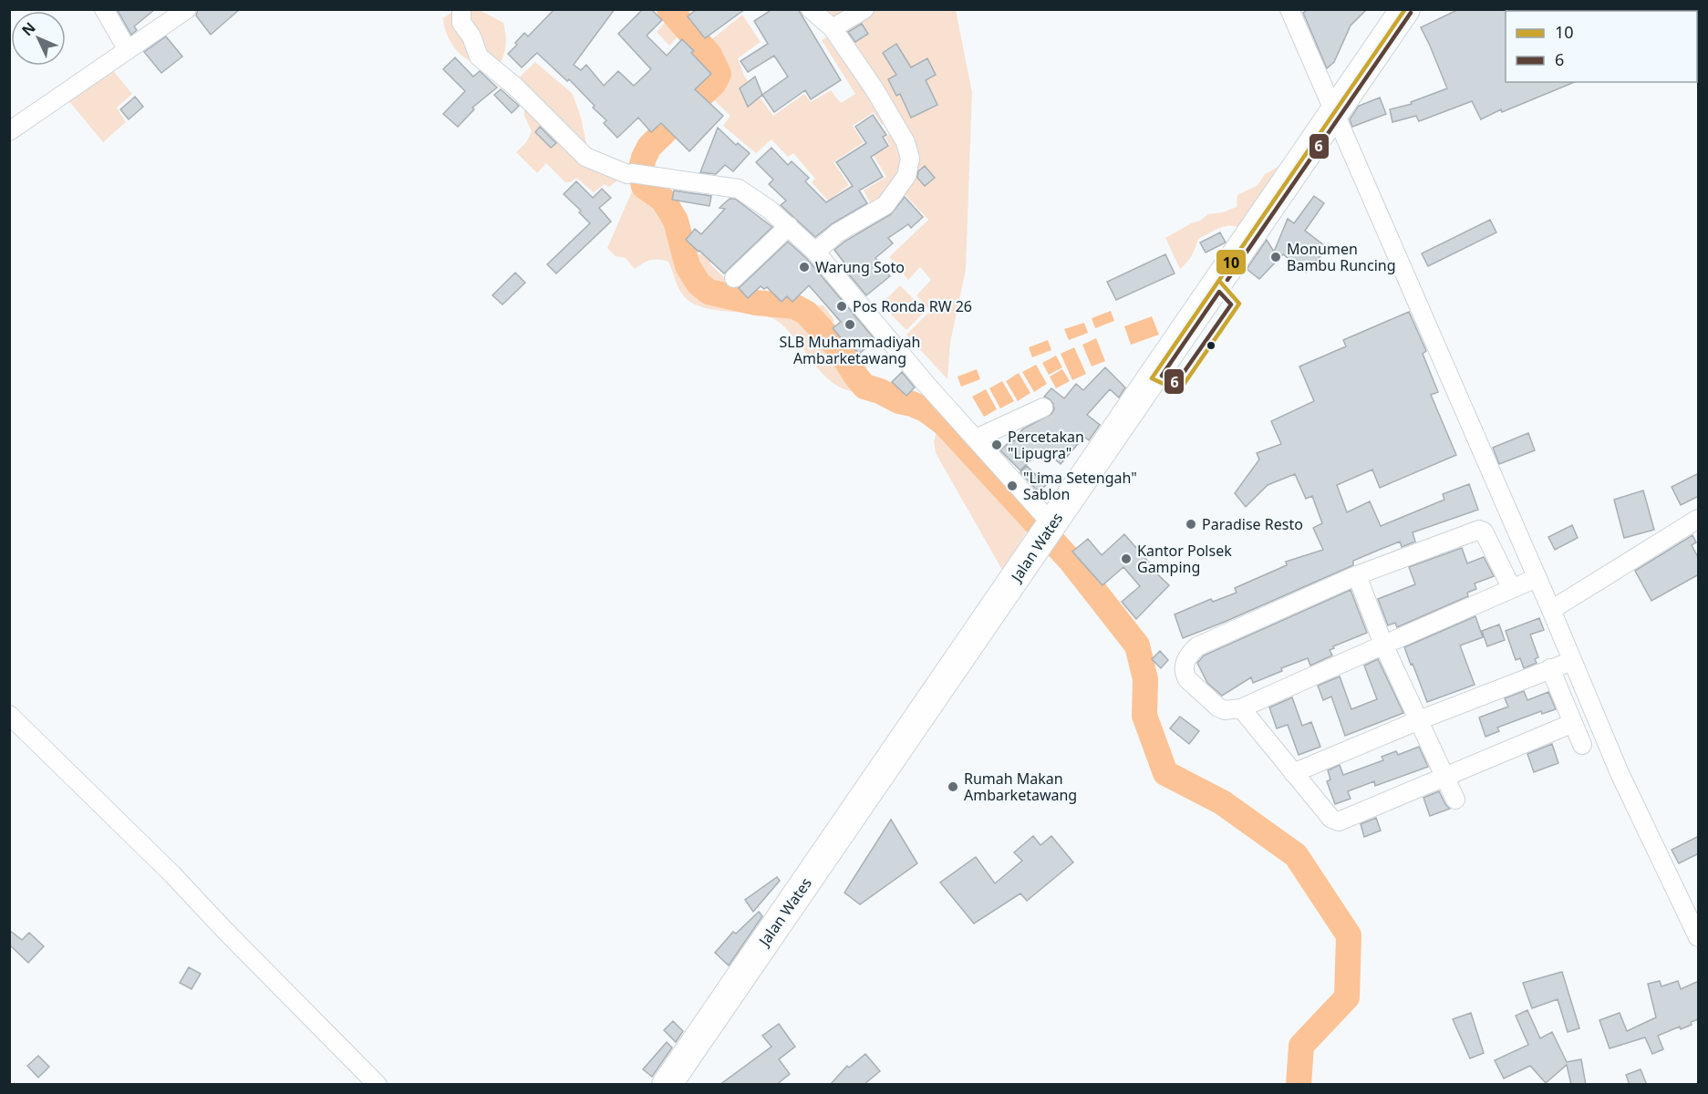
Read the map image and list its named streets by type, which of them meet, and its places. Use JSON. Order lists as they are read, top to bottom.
{
  "streets": {
    "highway": ["Jalan Wates"]
  },
  "places": [
    "Monumen Bambu Runcing",
    "Warung Soto",
    "Pos Ronda RW 26",
    "SLB Muhammadiyah Ambarketawang",
    "Percetakan \"Lipugra\"",
    "\"Lima Setengah\" Sablon",
    "Paradise Resto",
    "Kantor Polsek Gamping",
    "Rumah Makan Ambarketawang"
  ],
  "lines": ["transit line 10", "transit line 6"],
  "legend": ["10", "6"],
  "north": "top left"
}
